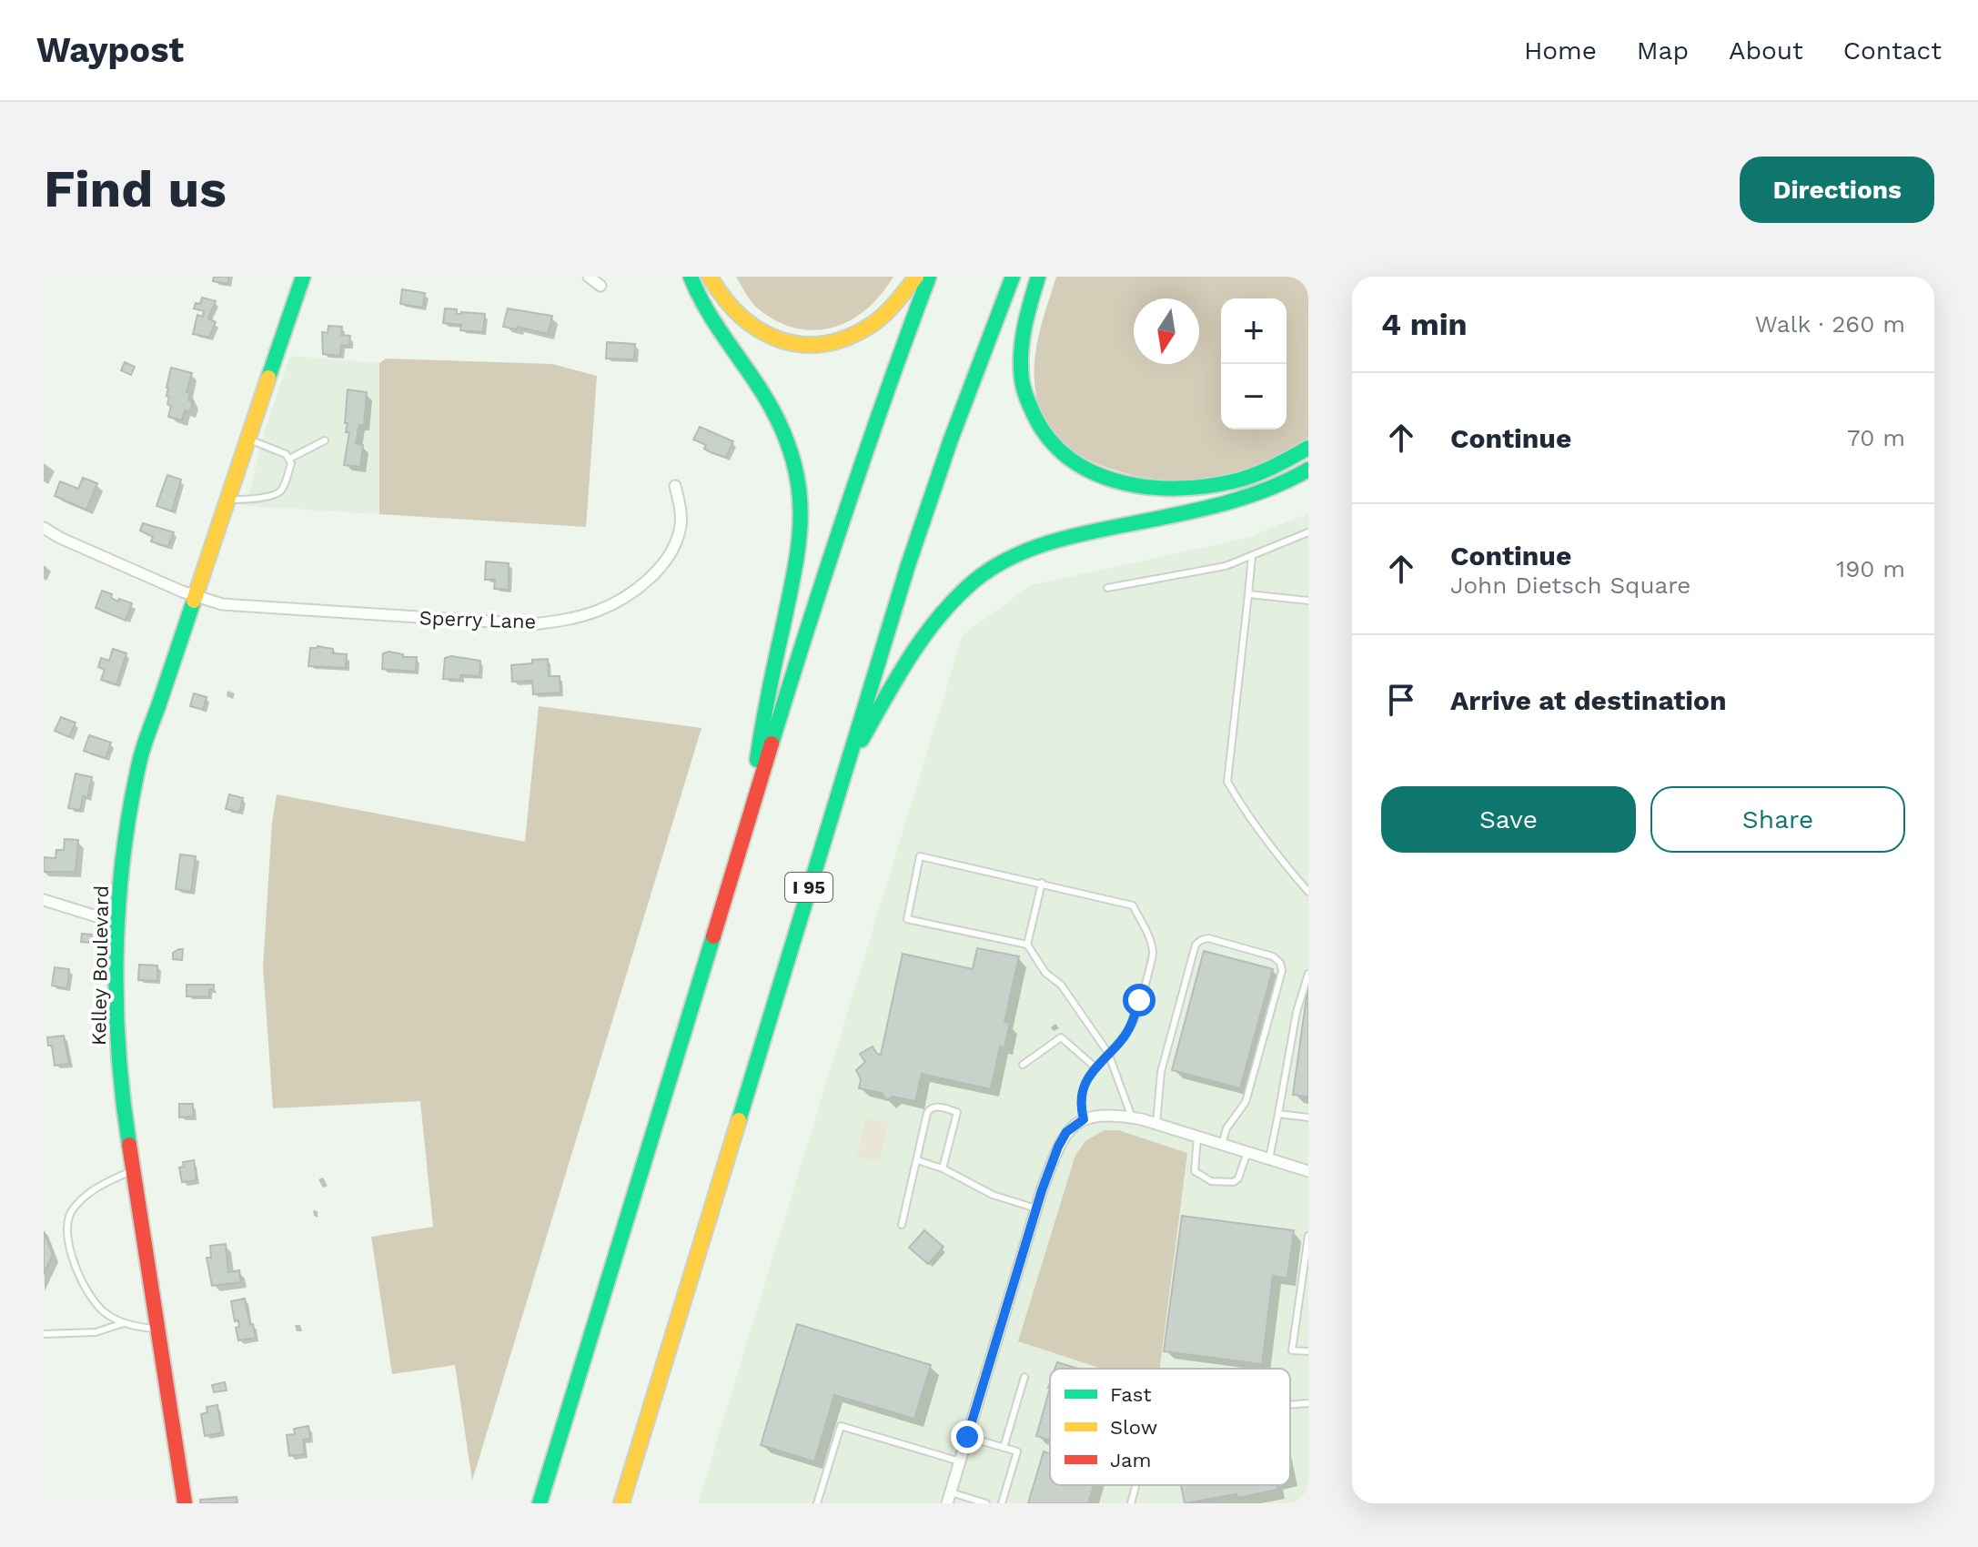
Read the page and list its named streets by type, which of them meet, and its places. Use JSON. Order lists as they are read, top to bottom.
{
  "streets": {
    "main road": ["I 95", "Kelley Boulevard"],
    "street": ["Sperry Lane"]
  },
  "crossings": [
    ["Sperry Lane", "Kelley Boulevard"]
  ],
  "legend": ["Fast", "Slow", "Jam"],
  "north": "bottom",
  "page": {
    "header": "Waypost",
    "nav": [
      "Home",
      "Map",
      "About",
      "Contact"
    ],
    "buttons": [
      "Directions",
      ["Save", "Share"]
    ],
    "title": "Find us",
    "heading": ["4 min", "Walk · 260 m"],
    "map_buttons": ["+", "−"],
    "list": [
      ["Continue", "70 m"],
      ["Continue", "John Dietsch Square", "190 m"],
      "Arrive at destination"
    ]
  }
}
